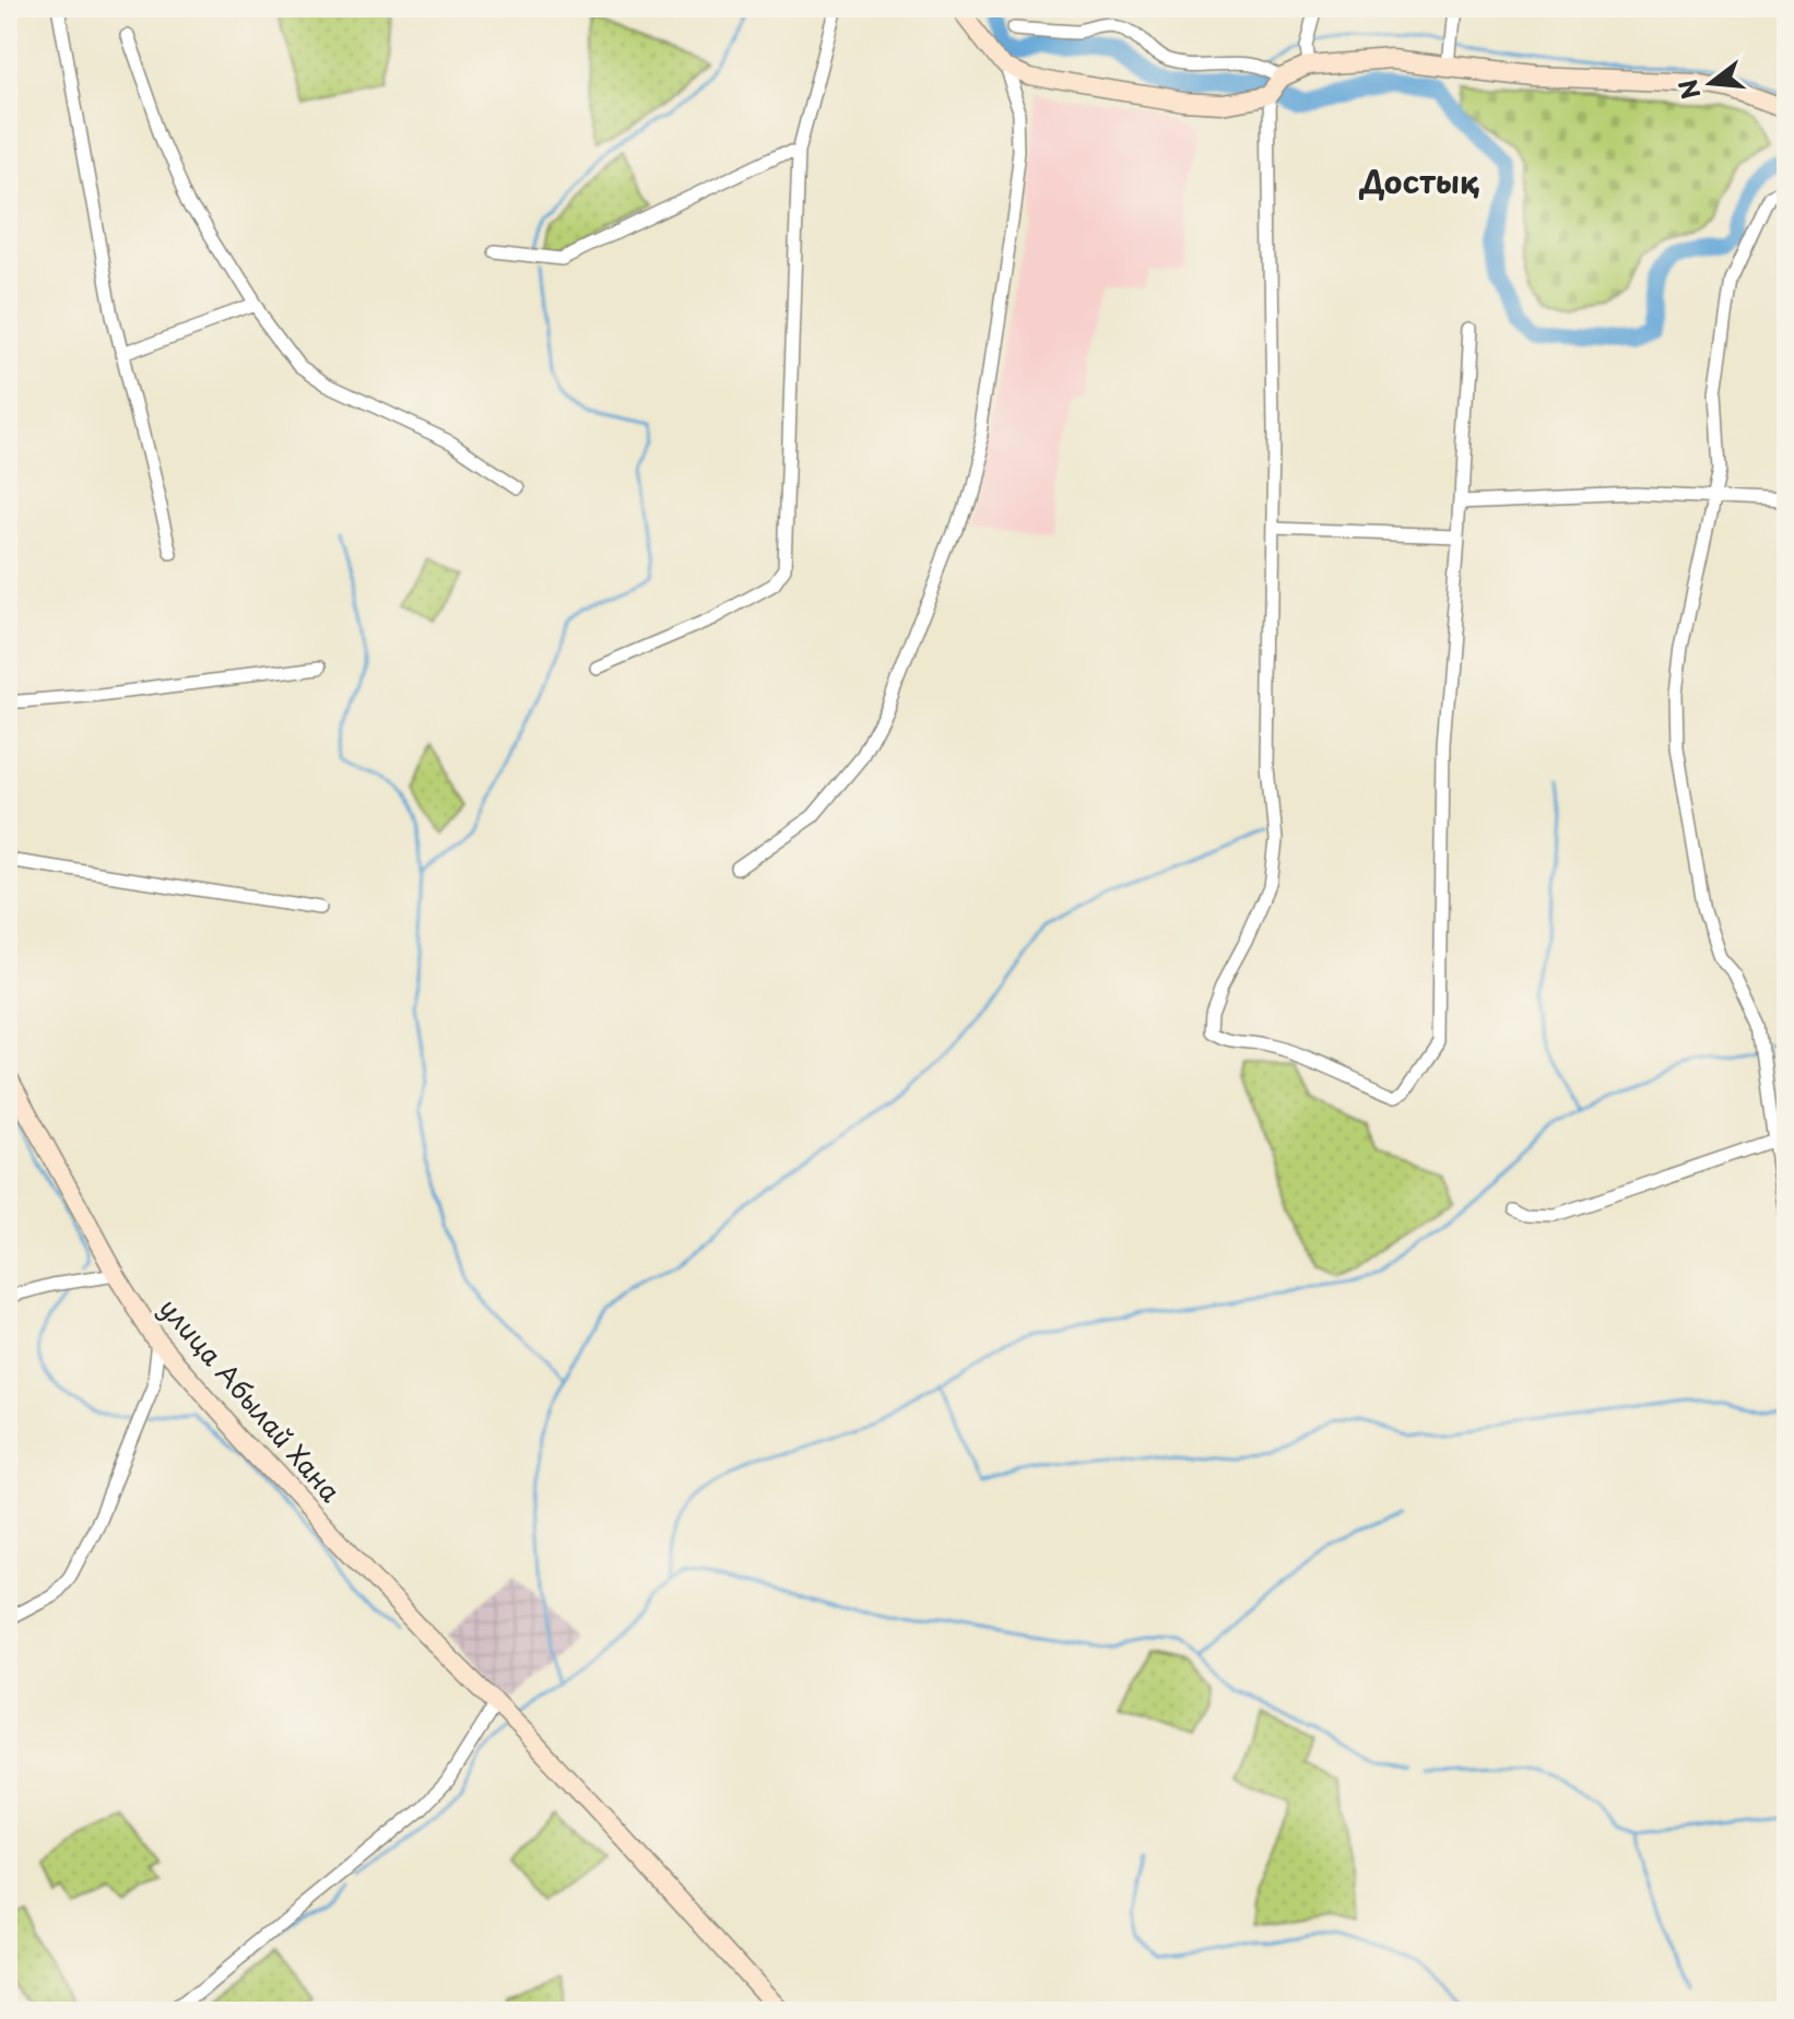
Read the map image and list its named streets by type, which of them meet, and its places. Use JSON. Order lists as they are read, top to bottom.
{
  "streets": {
    "main road": ["улица Абылай Хана"]
  },
  "districts": ["Достық"],
  "north": "left"
}
